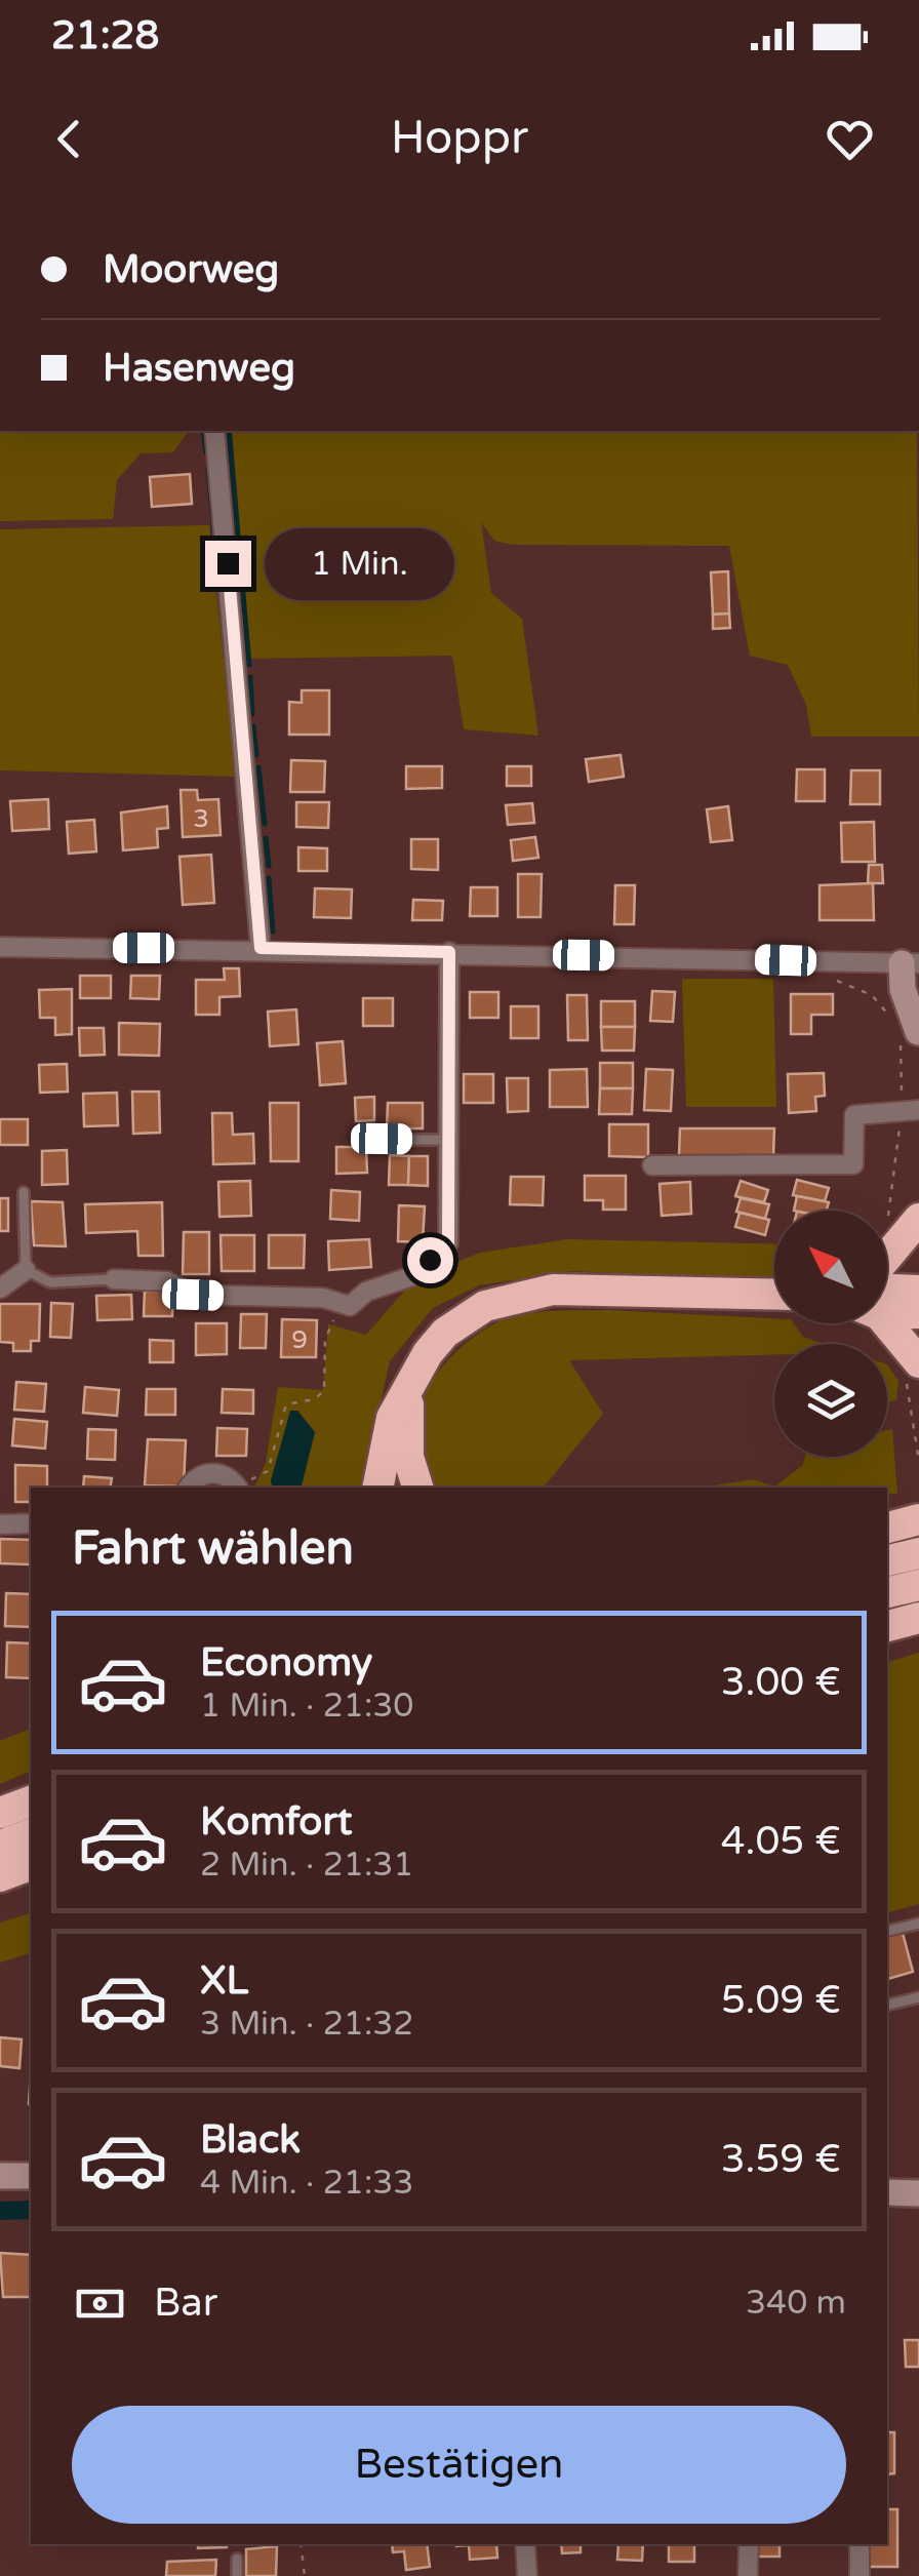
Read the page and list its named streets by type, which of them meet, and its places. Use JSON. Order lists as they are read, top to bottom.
{
  "house_numbers": ["3", "9"],
  "north": "top left",
  "page": {
    "status": "21:28",
    "header": "Hoppr",
    "banner": ["Moorweg", "Hasenweg"],
    "bubble": "1 Min.",
    "heading": "Fahrt wählen",
    "list": [
      {
        "name": "Economy",
        "note": "1 Min. · 21:30",
        "value": "3.00 €"
      },
      {
        "name": "Komfort",
        "note": "2 Min. · 21:31",
        "value": "4.05 €"
      },
      {
        "name": "XL",
        "note": "3 Min. · 21:32",
        "value": "5.09 €"
      },
      {
        "name": "Black",
        "note": "4 Min. · 21:33",
        "value": "3.59 €"
      }
    ],
    "pay": ["Bar", "340 m"],
    "buttons": "Bestätigen"
  }
}
